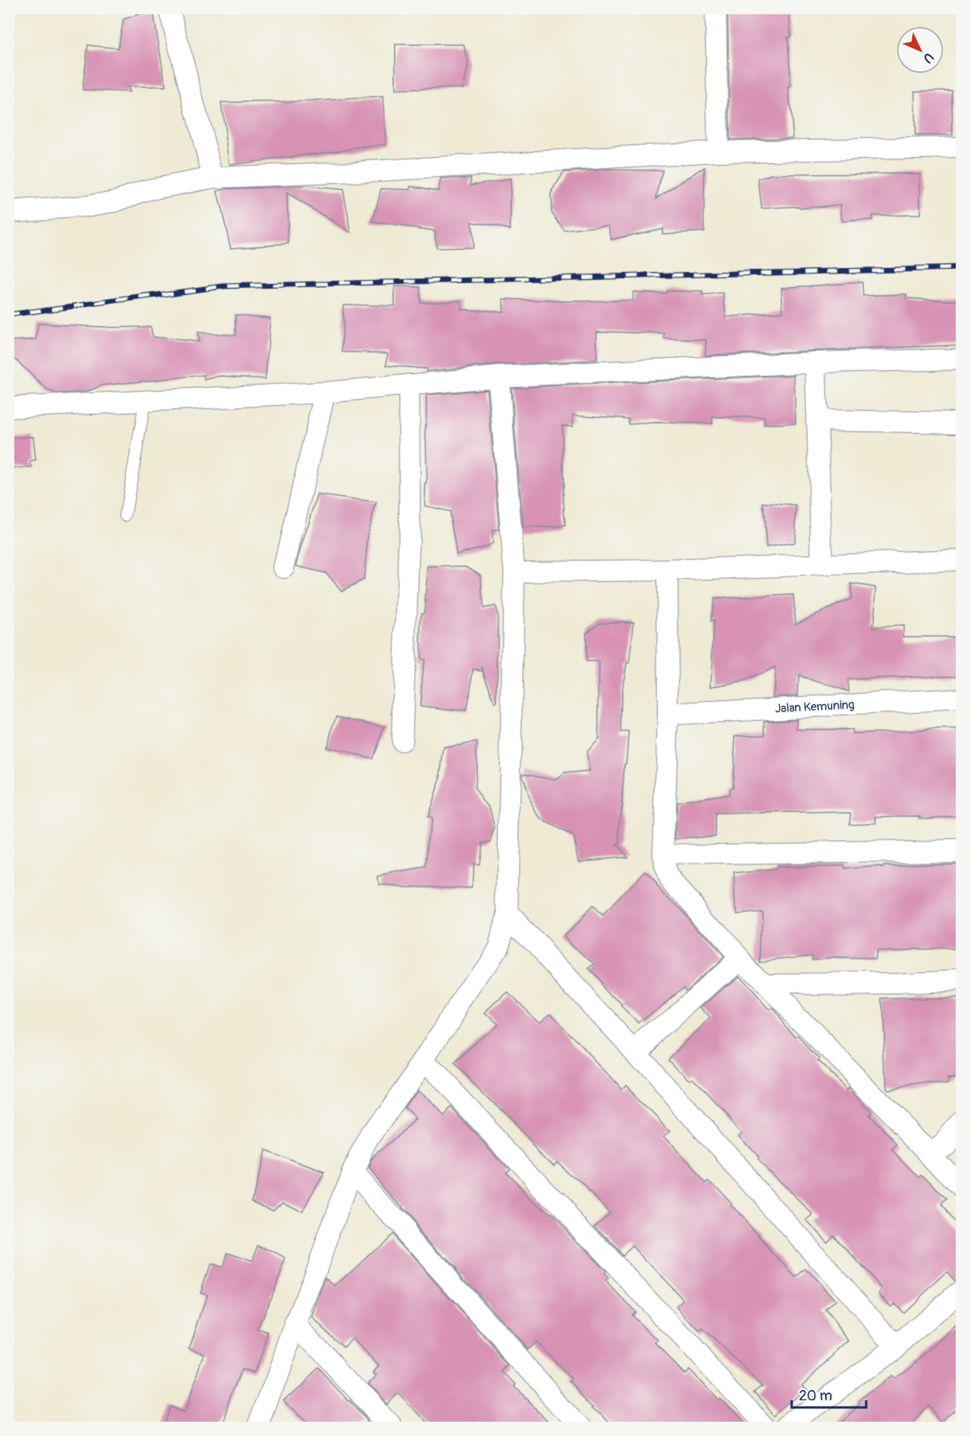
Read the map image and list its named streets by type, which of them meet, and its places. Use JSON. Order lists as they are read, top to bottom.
{
  "streets": {
    "street": ["Jalan Kemuning"]
  },
  "scale_bar": "20 m",
  "north": "bottom right"
}
